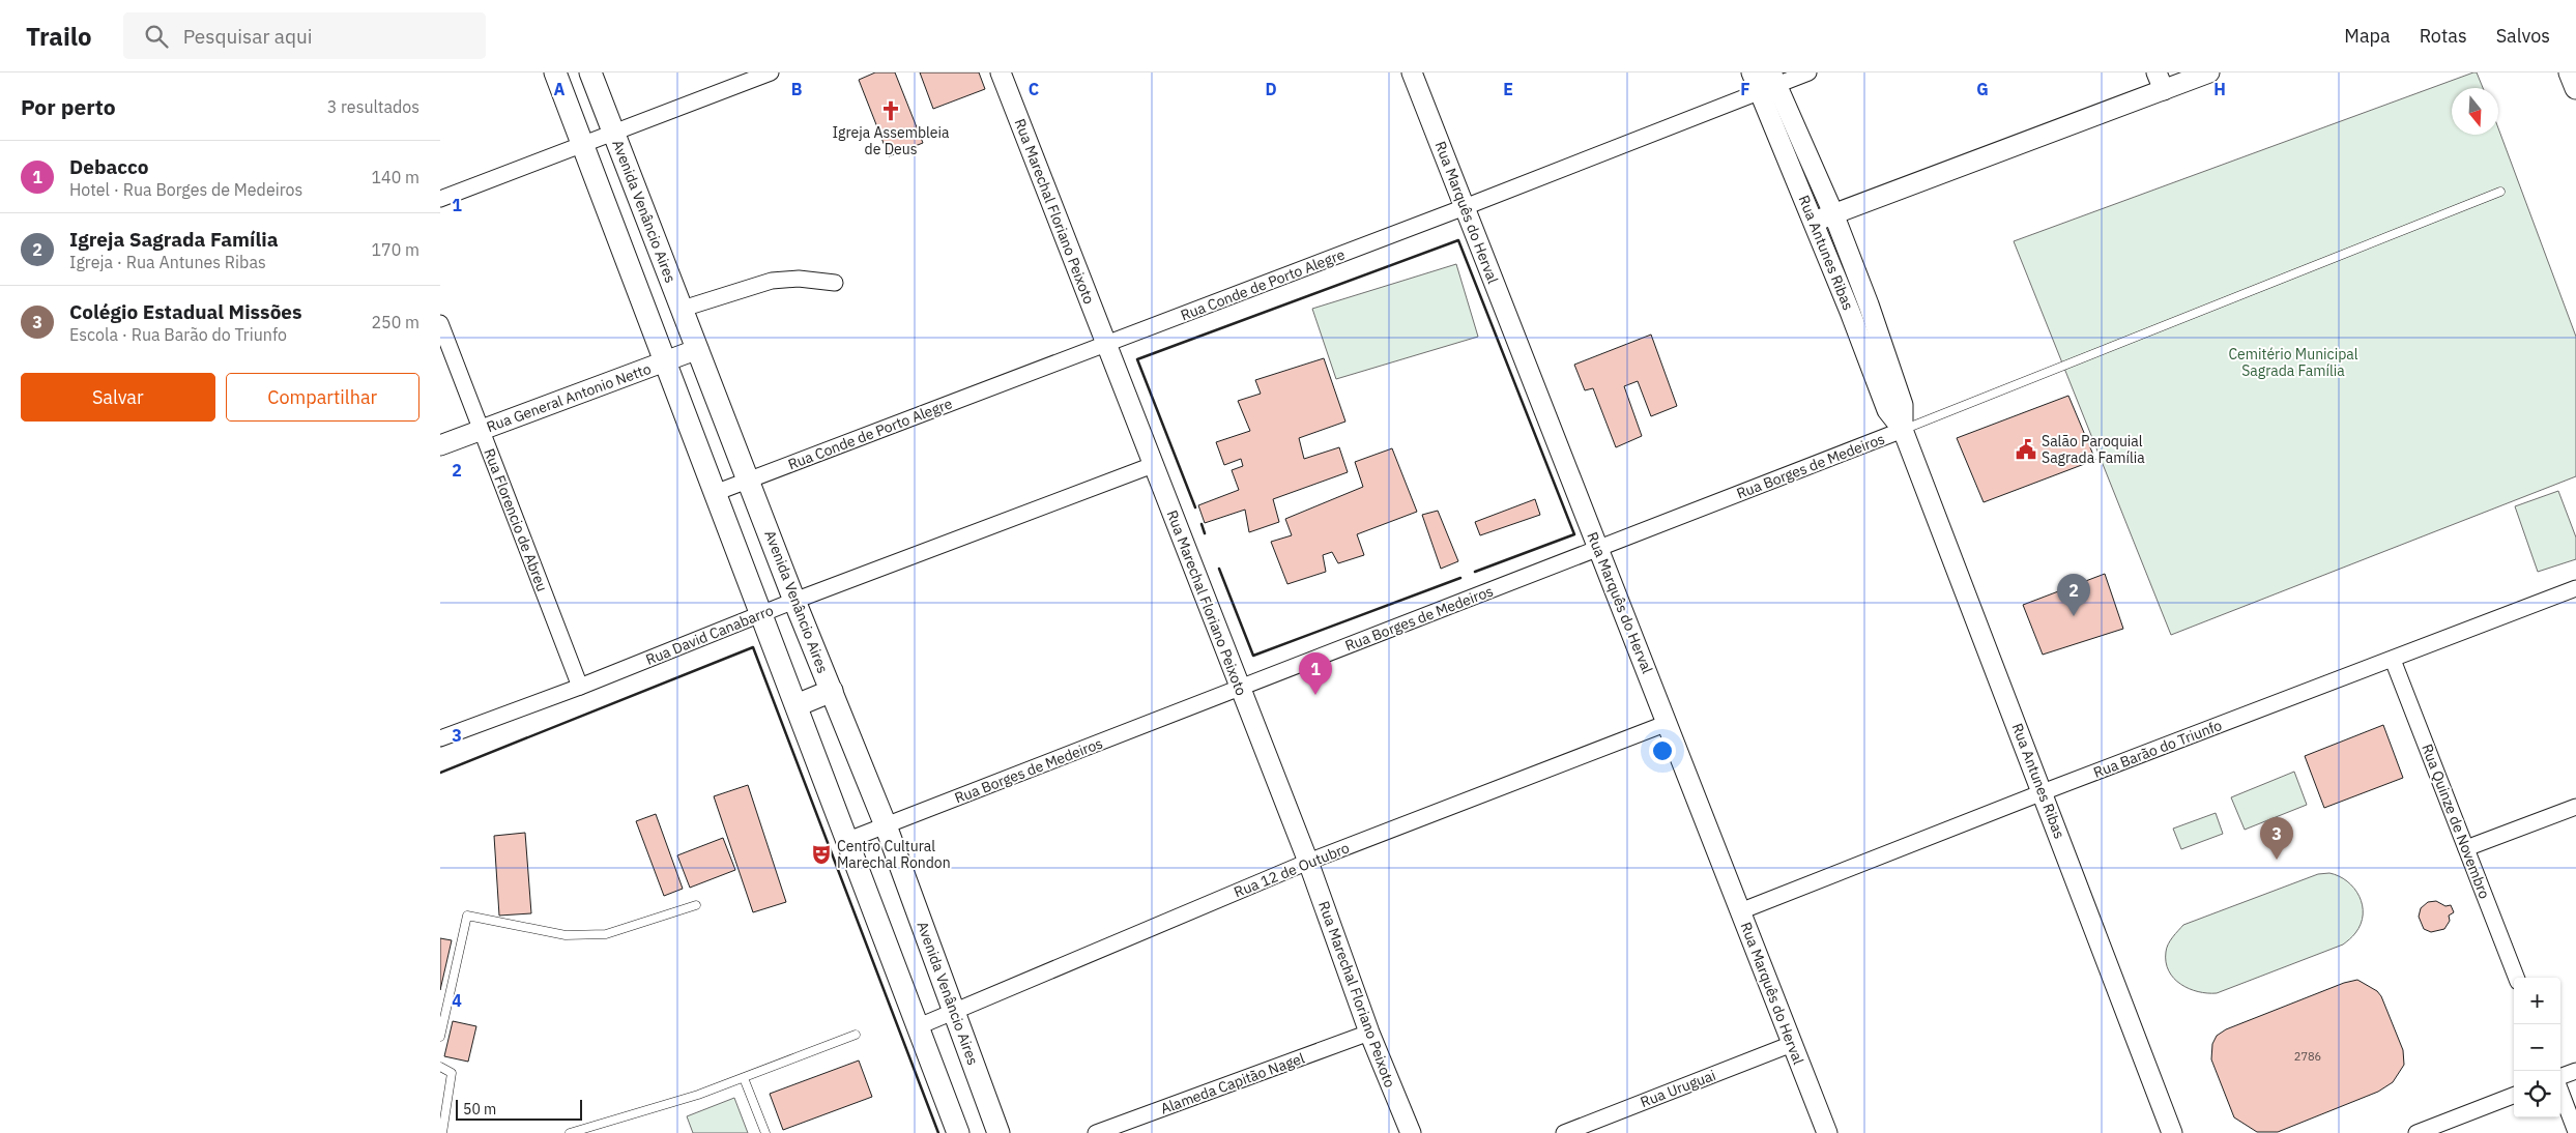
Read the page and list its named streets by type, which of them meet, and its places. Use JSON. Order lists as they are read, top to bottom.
{
  "streets": {
    "main road": ["Avenida Venâncio Aires"],
    "street": [
      "Rua Marechal Floriano Peixoto",
      "Rua Marquês do Herval",
      "Rua Antunes Ribas",
      "Rua Conde de Porto Alegre",
      "Rua General Antonio Netto",
      "Rua Borges de Medeiros",
      "Rua Florencio de Abreu",
      "Rua David Canabarro",
      "Rua Barão do Triunfo",
      "Rua Quinze de Novembro",
      "Rua 12 de Outubro",
      "Alameda Capitão Nagel",
      "Rua Uruguai"
    ]
  },
  "crossings": [
    ["Avenida Venâncio Aires", "Rua Conde de Porto Alegre"],
    ["Avenida Venâncio Aires", "Rua General Antonio Netto"],
    ["Avenida Venâncio Aires", "Rua Borges de Medeiros"],
    ["Avenida Venâncio Aires", "Rua David Canabarro"],
    ["Avenida Venâncio Aires", "Rua 12 de Outubro"],
    ["Rua Marechal Floriano Peixoto", "Rua Conde de Porto Alegre"],
    ["Rua Marechal Floriano Peixoto", "Rua Borges de Medeiros"],
    ["Rua Marechal Floriano Peixoto", "Rua David Canabarro"],
    ["Rua Marechal Floriano Peixoto", "Rua 12 de Outubro"],
    ["Rua Marechal Floriano Peixoto", "Alameda Capitão Nagel"],
    ["Rua Marquês do Herval", "Rua Conde de Porto Alegre"],
    ["Rua Marquês do Herval", "Rua Borges de Medeiros"],
    ["Rua Marquês do Herval", "Rua Barão do Triunfo"],
    ["Rua Marquês do Herval", "Rua 12 de Outubro"],
    ["Rua Marquês do Herval", "Rua Uruguai"],
    ["Rua Antunes Ribas", "Rua Conde de Porto Alegre"],
    ["Rua Antunes Ribas", "Rua Borges de Medeiros"],
    ["Rua Antunes Ribas", "Rua Barão do Triunfo"],
    ["Rua General Antonio Netto", "Rua Florencio de Abreu"],
    ["Rua Florencio de Abreu", "Rua David Canabarro"],
    ["Rua Barão do Triunfo", "Rua Quinze de Novembro"]
  ],
  "parks": ["Cemitério Municipal Sagrada Família"],
  "places": {
    "church": ["Igreja Assembleia de Deus"],
    "public building": ["Salão Paroquial Sagrada Família"],
    "theatre": ["Centro Cultural Marechal Rondon"]
  },
  "house_numbers": ["2786"],
  "scale_bar": "50 m",
  "north": "bottom",
  "page": {
    "header": "Trailo",
    "search": "Pesquisar aqui",
    "nav": ["Mapa", "Rotas", "Salvos"],
    "heading": ["Por perto", "3 resultados"],
    "list": [
      {
        "mark": "1",
        "name": "Debacco",
        "note": "Hotel · Rua Borges de Medeiros",
        "value": "140 m"
      },
      {
        "mark": "2",
        "name": "Igreja Sagrada Família",
        "note": "Igreja · Rua Antunes Ribas",
        "value": "170 m"
      },
      {
        "mark": "3",
        "name": "Colégio Estadual Missões",
        "note": "Escola · Rua Barão do Triunfo",
        "value": "250 m"
      }
    ],
    "buttons": ["Salvar", "Compartilhar"],
    "pins": ["2", "1", "3"],
    "map_buttons": ["+", "−"],
    "scale": "50 m"
  },
  "grid": {
    "columns": [
      "A",
      "B",
      "C",
      "D",
      "E",
      "F",
      "G",
      "H"
    ],
    "rows": [
      "1",
      "2",
      "3",
      "4"
    ]
  }
}
